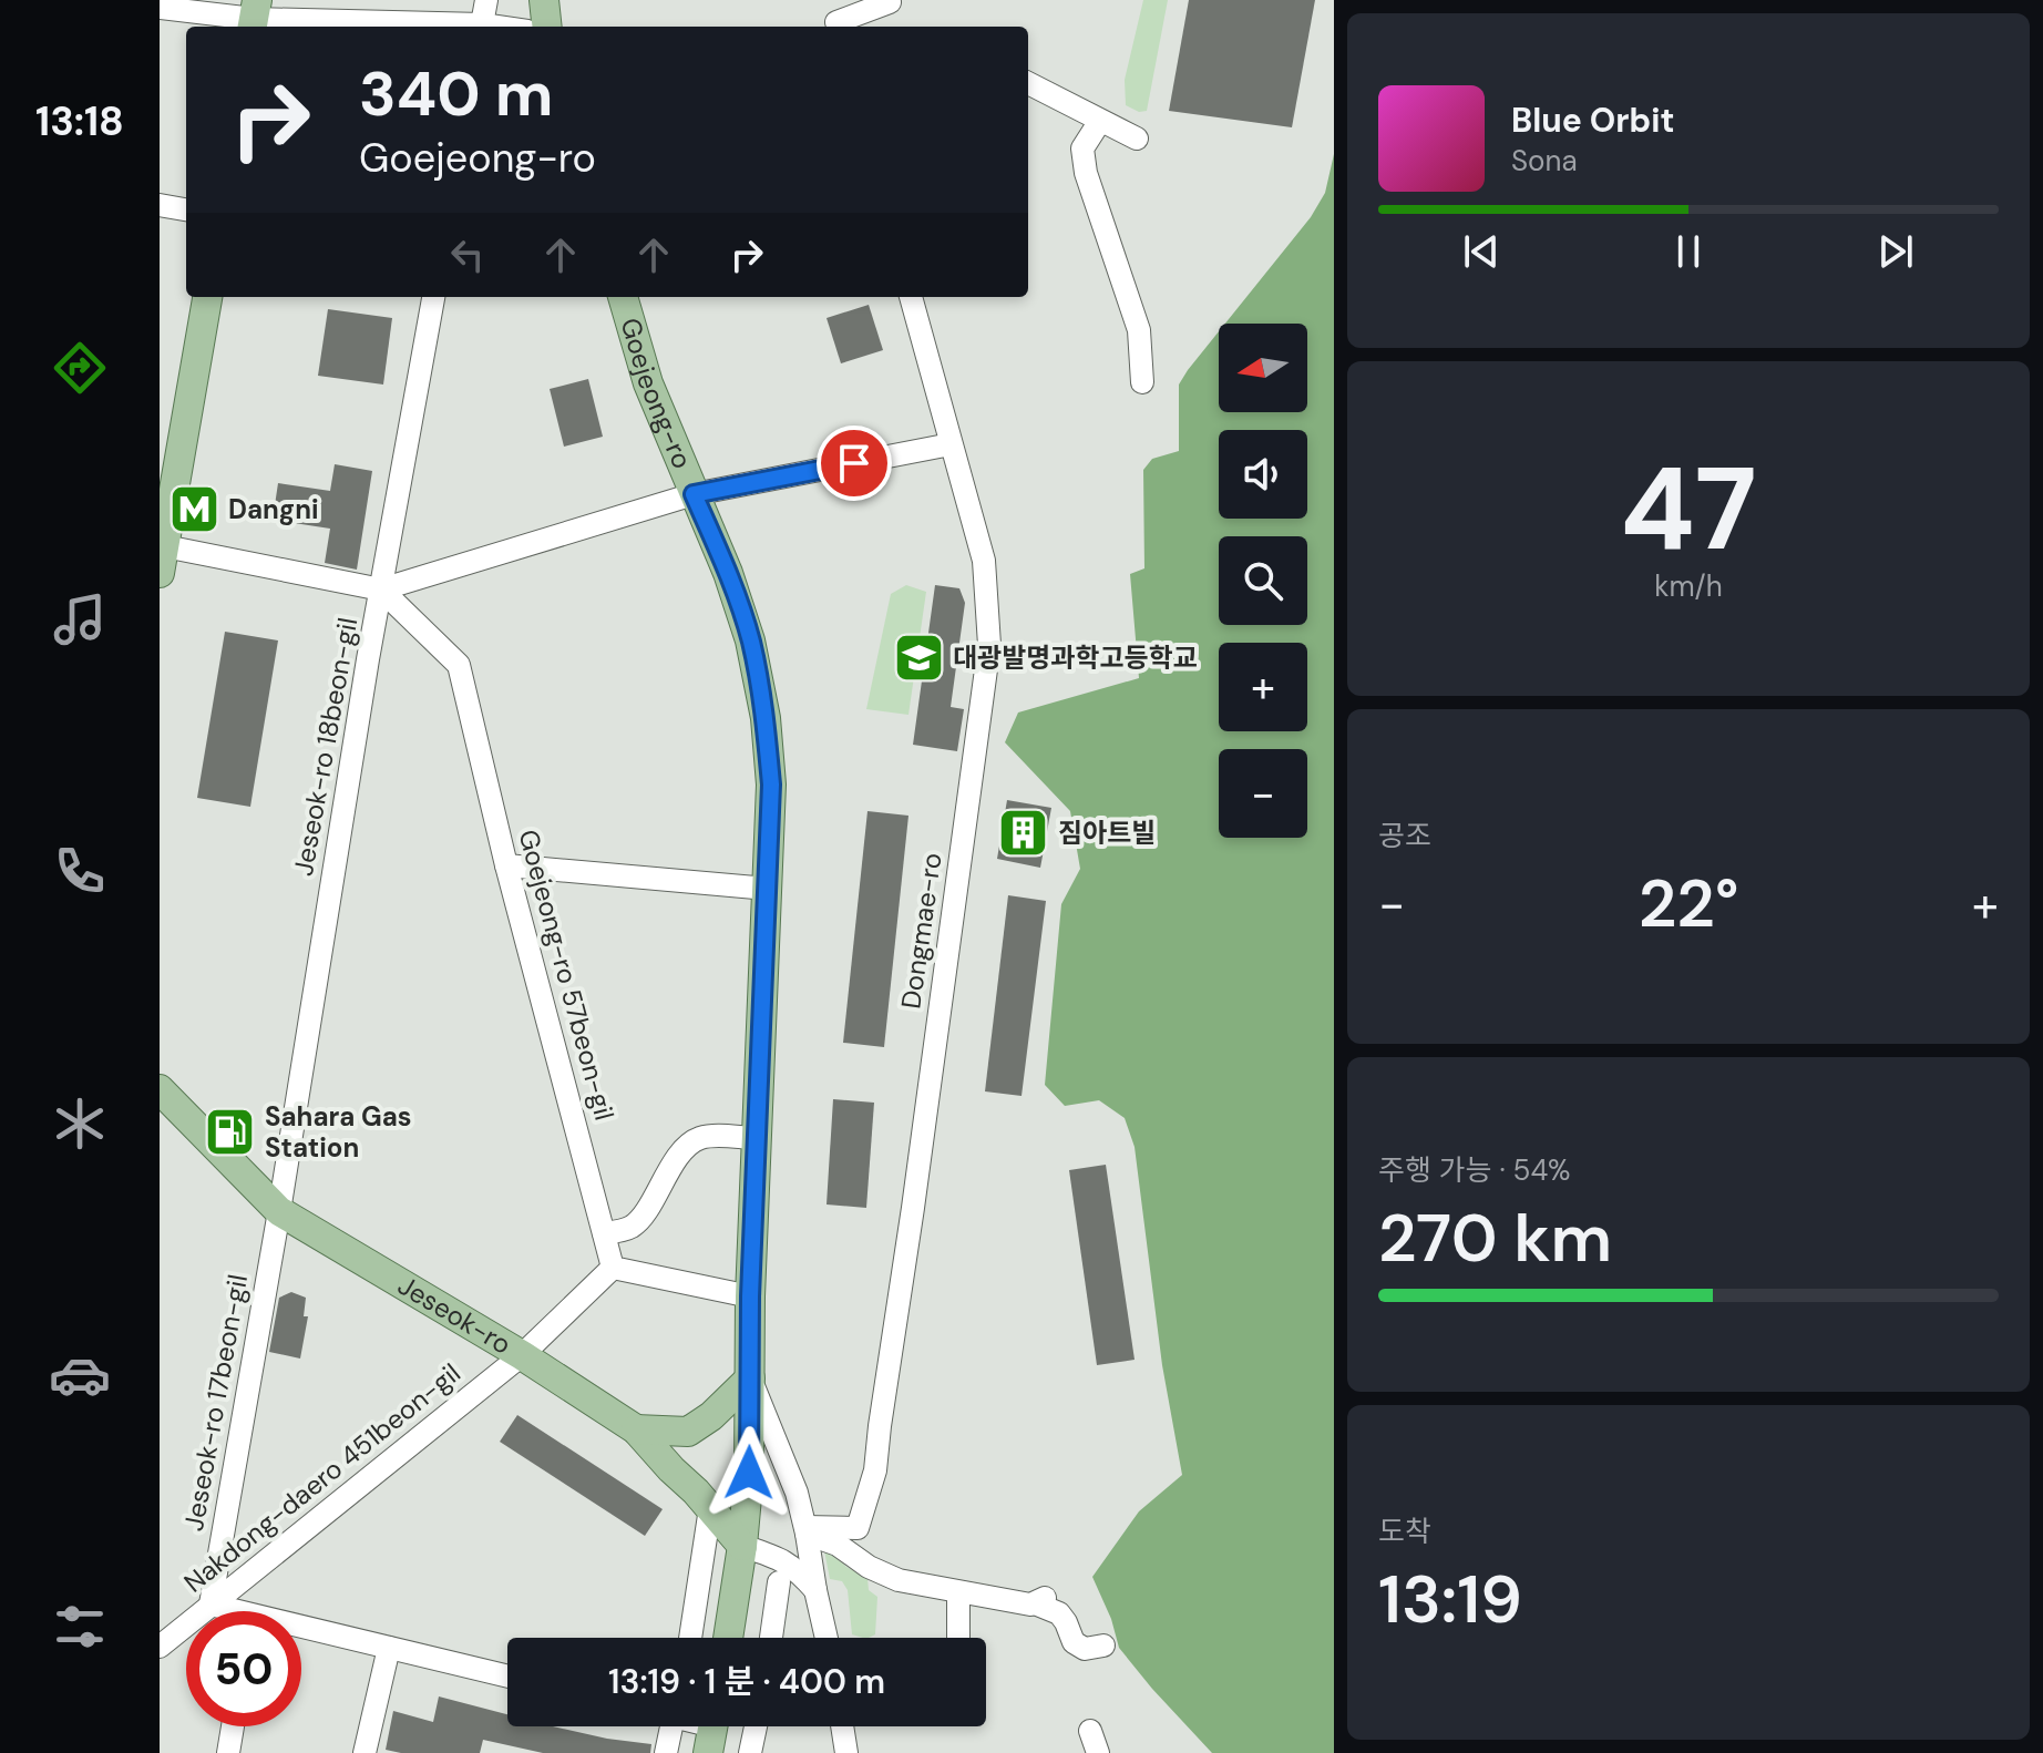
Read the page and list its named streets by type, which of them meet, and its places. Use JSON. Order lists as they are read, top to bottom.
{
  "streets": {
    "main road": ["Goejeong-ro", "Jeseok-ro"],
    "street": [
      "Jeseok-ro 18beon-gil",
      "Dongmae-ro",
      "Goejeong-ro 57beon-gil",
      "Jeseok-ro 17beon-gil",
      "Nakdong-daero 451beon-gil"
    ]
  },
  "crossings": [
    ["Goejeong-ro", "Dongmae-ro"],
    ["Goejeong-ro", "Jeseok-ro"],
    ["Jeseok-ro 18beon-gil", "Goejeong-ro 57beon-gil"],
    ["Jeseok-ro 18beon-gil", "Jeseok-ro"],
    ["Jeseok-ro 18beon-gil", "Jeseok-ro 17beon-gil"],
    ["Goejeong-ro 57beon-gil", "Nakdong-daero 451beon-gil"],
    ["Jeseok-ro", "Jeseok-ro 17beon-gil"],
    ["Jeseok-ro", "Nakdong-daero 451beon-gil"],
    ["Jeseok-ro 17beon-gil", "Nakdong-daero 451beon-gil"]
  ],
  "places": {
    "metro station": ["Dangni"],
    "school or university": ["대광발명과학고등학교"],
    "building": ["짐아트빌"],
    "fuel station": ["Sahara Gas Station"]
  },
  "north": "left",
  "page": {
    "tabs": "13:18",
    "turn": ["340 m", "Goejeong-ro"],
    "song": ["Blue Orbit", "Sona"],
    "map_buttons": ["+", "−"],
    "tile": [
      ["47", "km/h"],
      "공조",
      ["주행 가능 · 54%", "270 km"],
      ["도착", "13:19"]
    ],
    "heat": ["−", "22°", "+"],
    "limit": "50",
    "trip": "13:19 · 1 분 · 400 m"
  }
}
